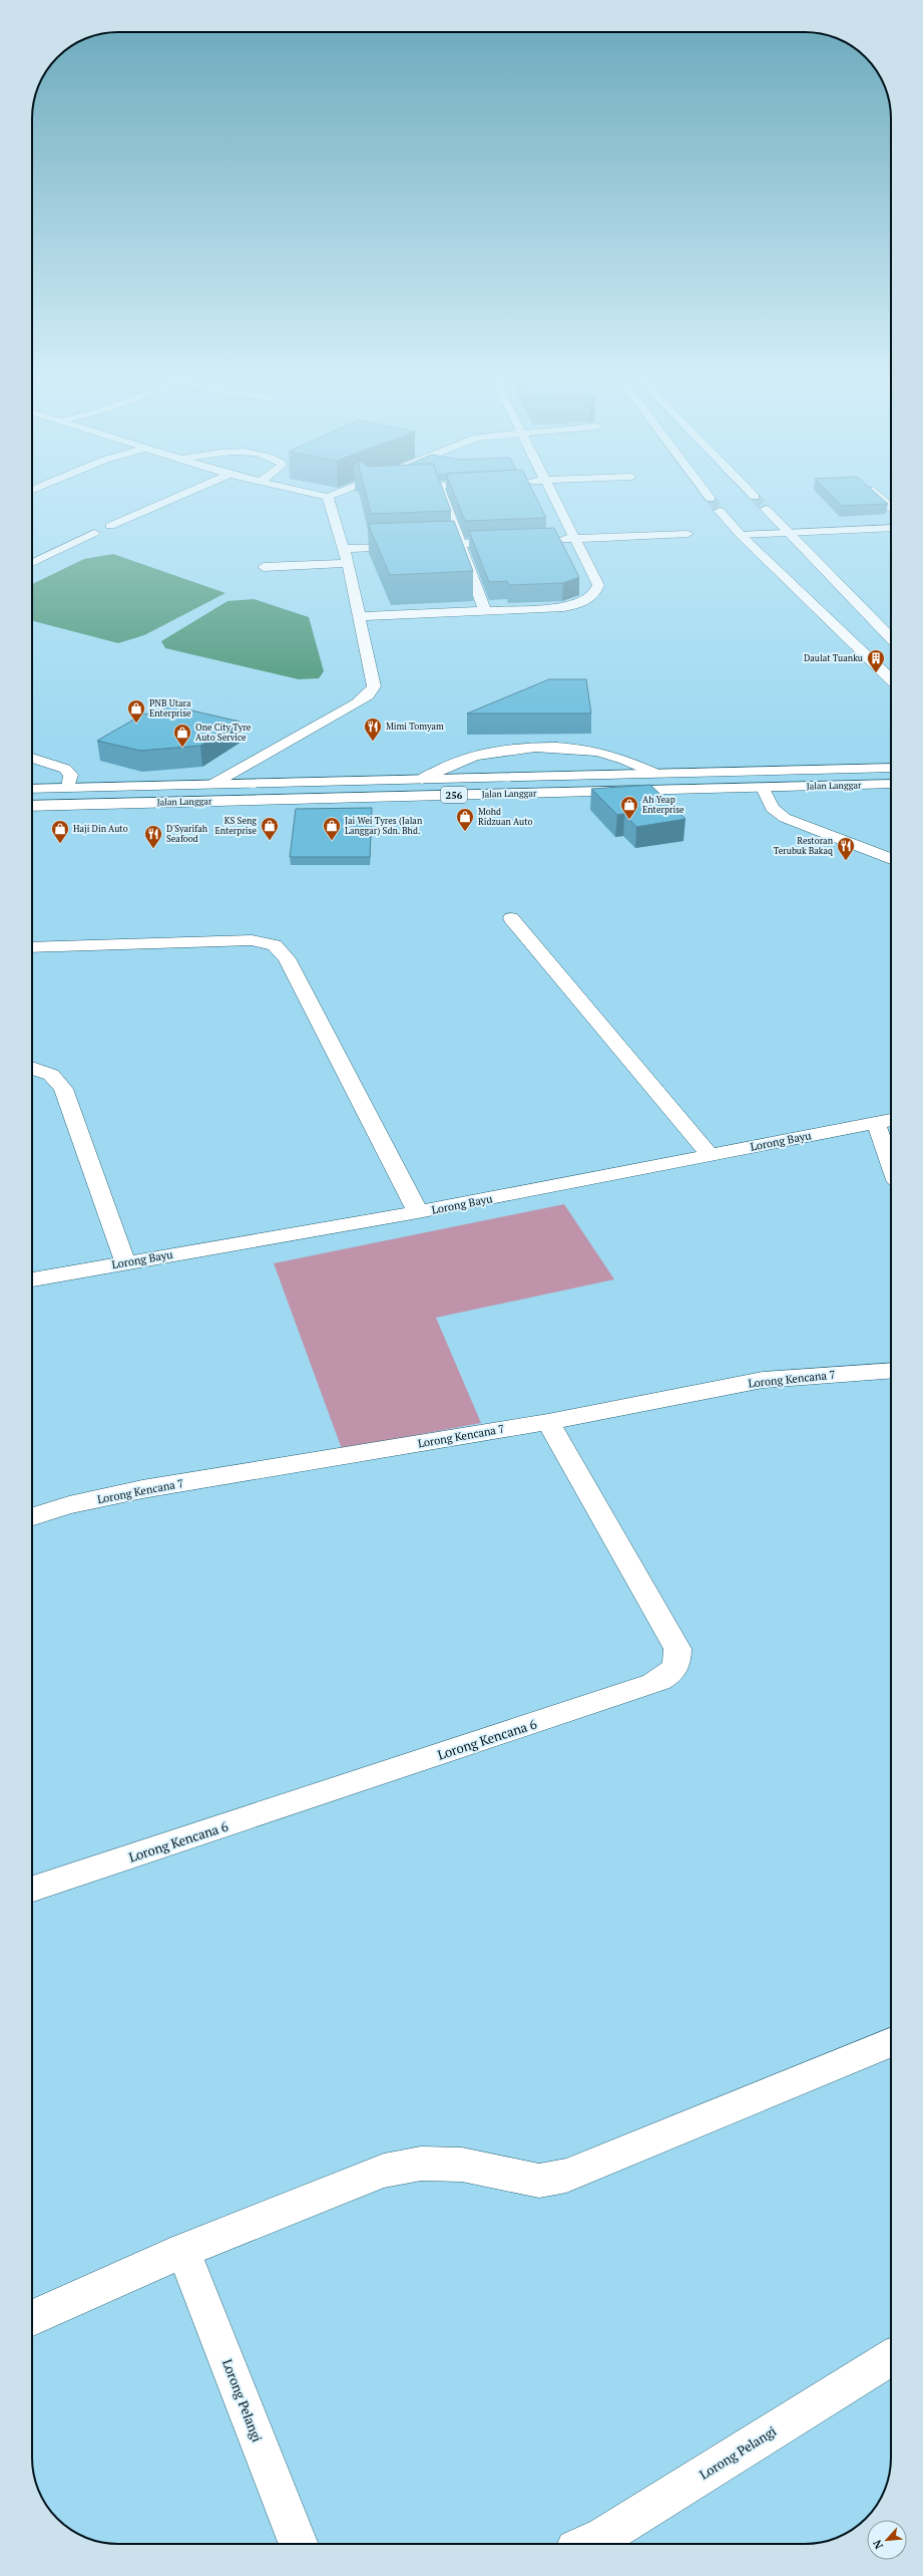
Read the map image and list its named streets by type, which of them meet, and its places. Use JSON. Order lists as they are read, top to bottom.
{
  "streets": {
    "main road": [
      "Jalan Langgar",
      "256",
      "Lorong Bayu",
      "Lorong Kencana 7",
      "Lorong Kencana 6",
      "Lorong Pelangi"
    ]
  },
  "crossings": [
    ["Lorong Kencana 7", "Lorong Kencana 6"]
  ],
  "places": {
    "building": ["Daulat Tuanku"],
    "shop": [
      "PNB Utara Enterprise",
      "One City Tyre Auto Service",
      "Ah Yeap Enterprise",
      "Mohd Ridzuan Auto",
      "KS Seng Enterprise",
      "Jai Wei Tyres (Jalan Langgar) Sdn. Bhd.",
      "Haji Din Auto"
    ],
    "restaurant": ["Mimi Tomyam", "D'Syarifah Seafood", "Restoran Terubuk Bakaq"]
  },
  "north": "bottom left"
}
